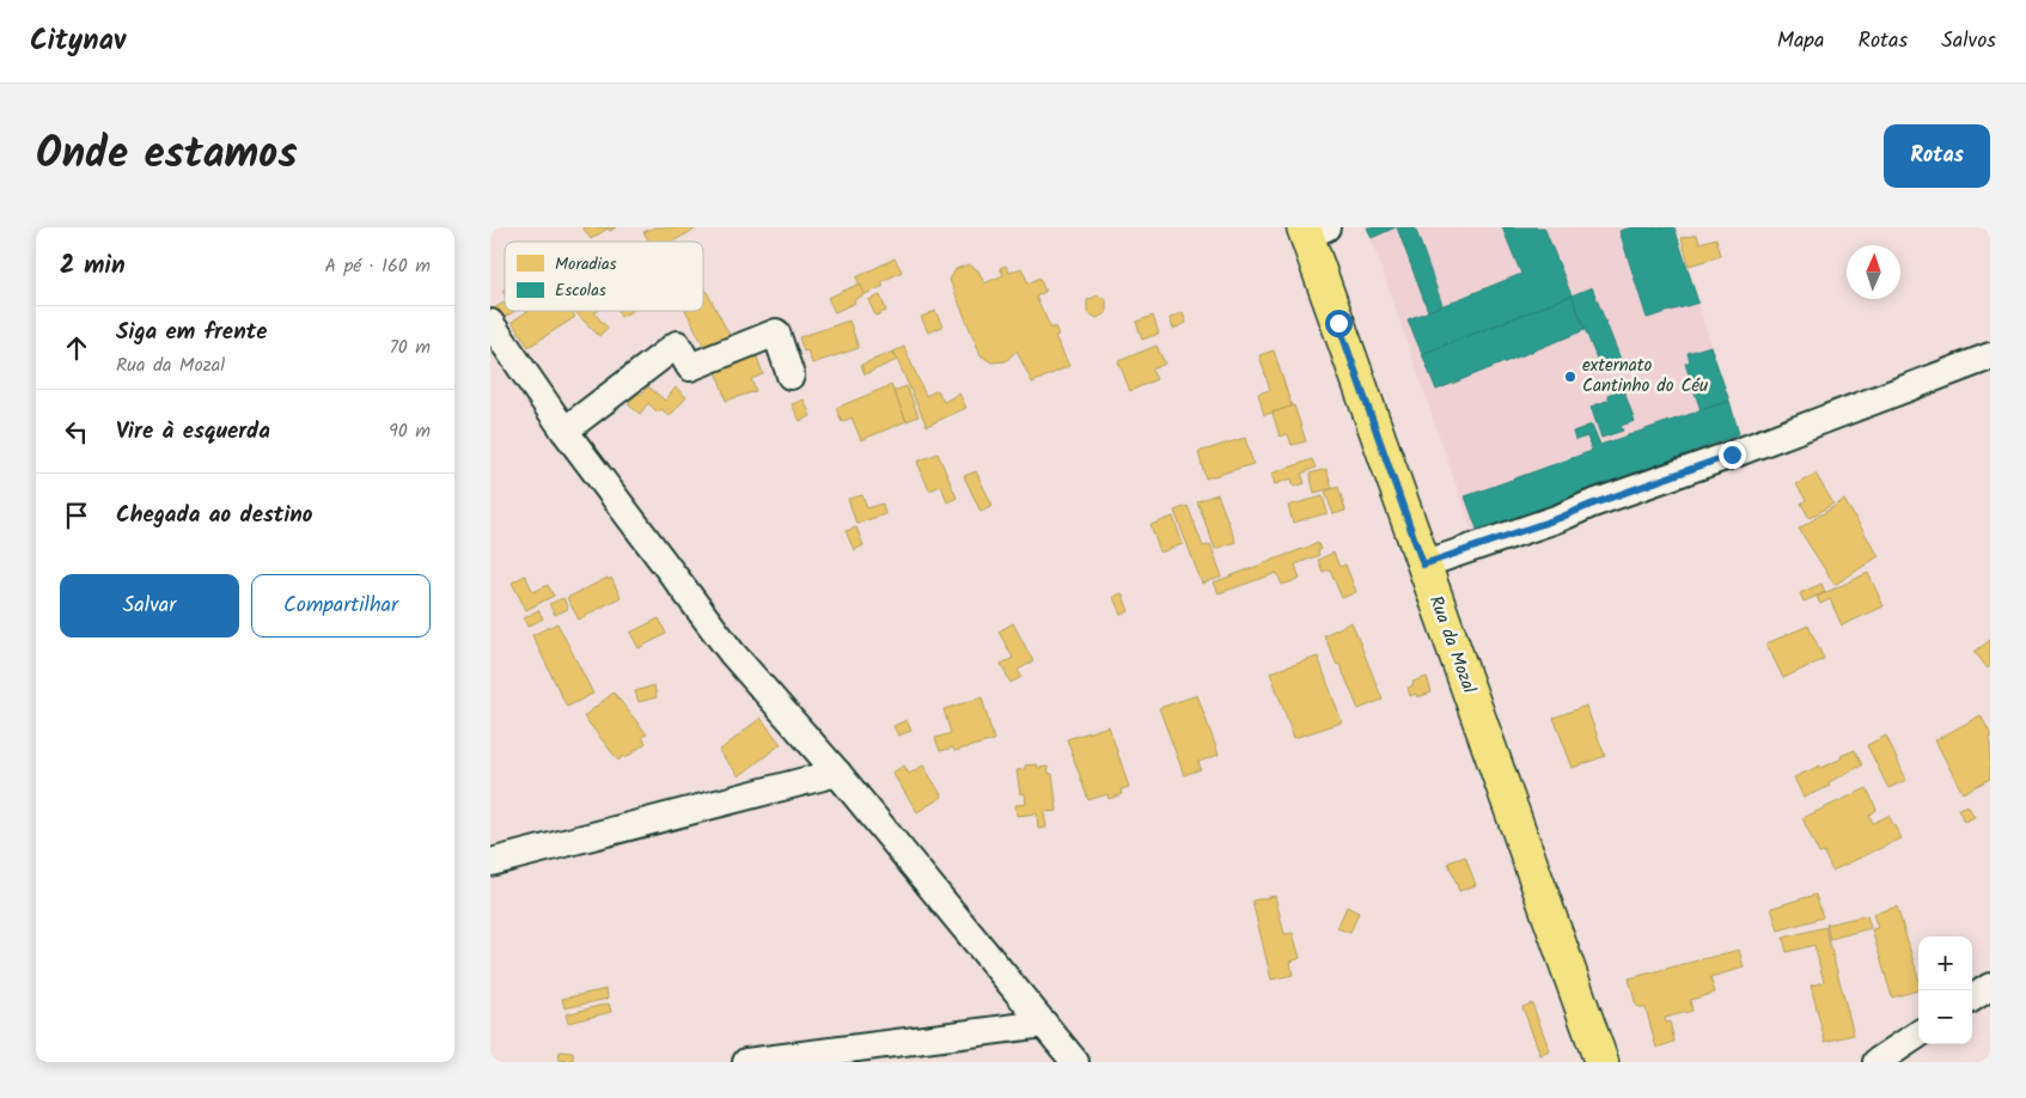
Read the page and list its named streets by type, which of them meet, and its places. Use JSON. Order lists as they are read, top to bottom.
{
  "streets": {
    "main road": ["Rua da Mozal"]
  },
  "places": ["externato Cantinho do Céu"],
  "legend": ["Moradias", "Escolas"],
  "north": "top",
  "page": {
    "header": "Citynav",
    "nav": ["Mapa", "Rotas", "Salvos"],
    "title": "Onde estamos",
    "buttons": [
      "Rotas",
      ["Salvar", "Compartilhar"]
    ],
    "heading": ["2 min", "A pé · 160 m"],
    "list": [
      ["Siga em frente", "Rua da Mozal", "70 m"],
      ["Vire à esquerda", "90 m"],
      "Chegada ao destino"
    ],
    "map_buttons": ["+", "−"]
  }
}
